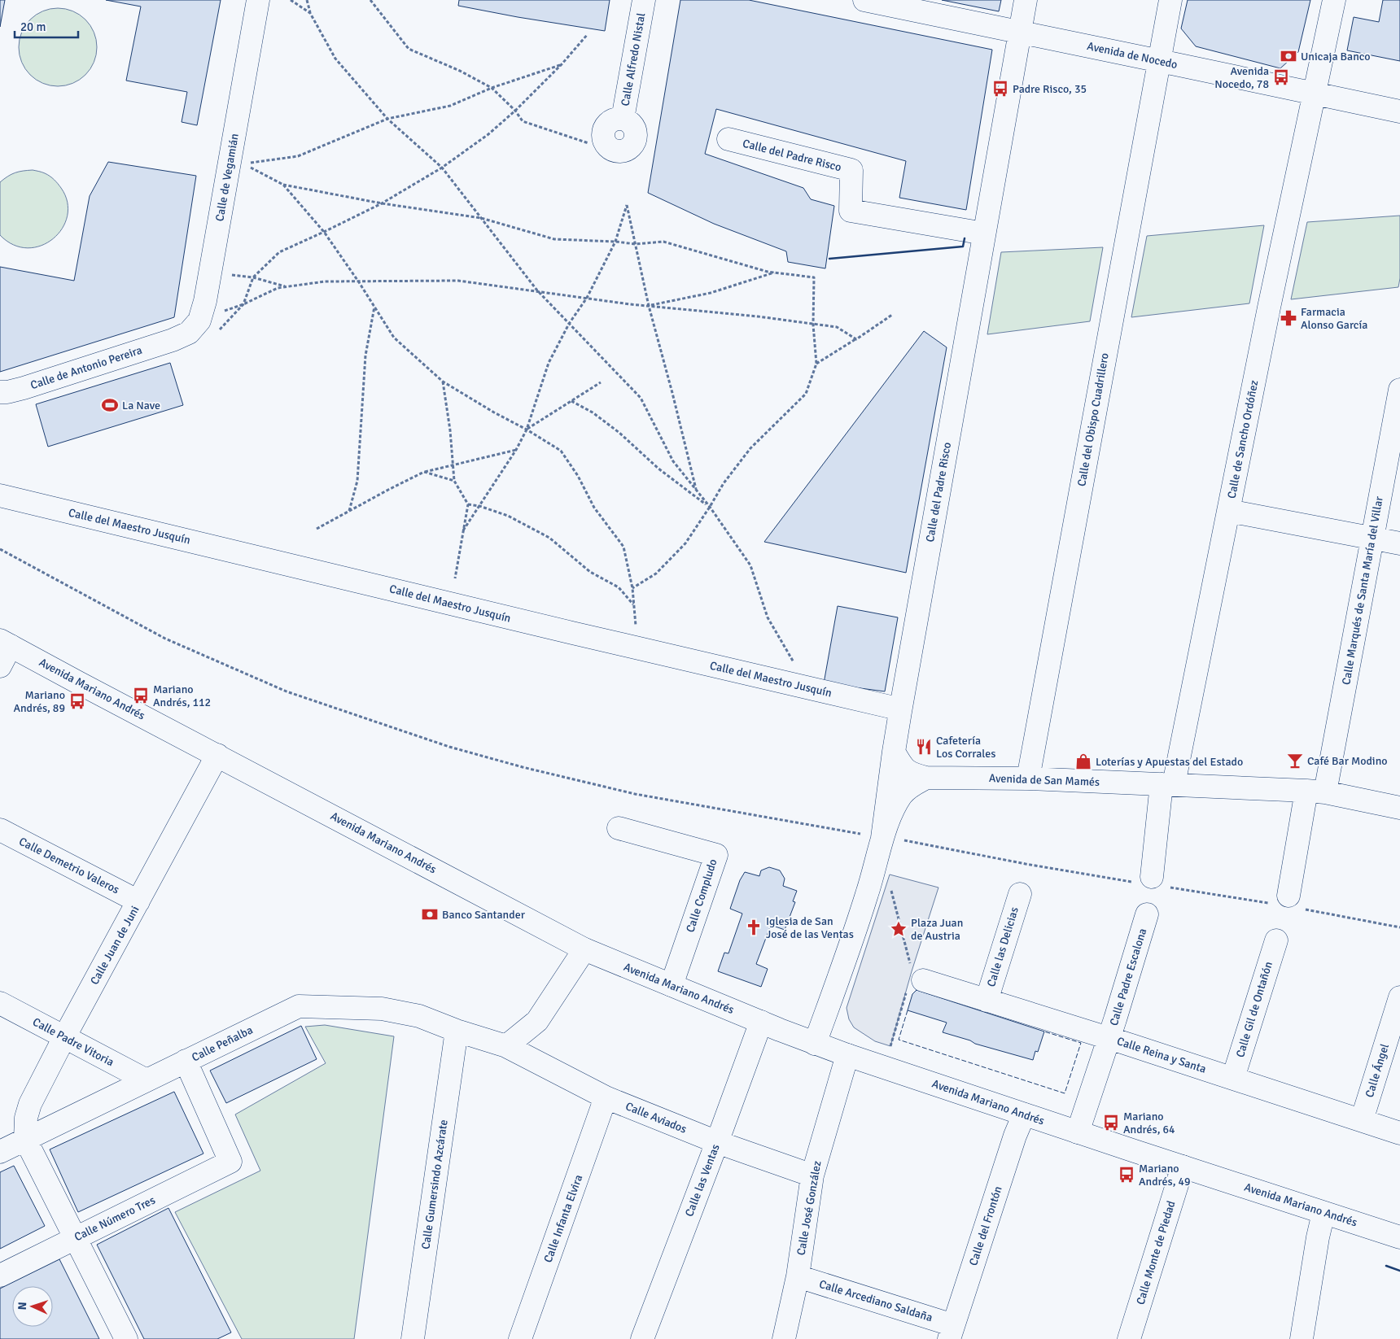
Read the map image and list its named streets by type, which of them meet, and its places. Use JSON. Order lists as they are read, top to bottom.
{
  "streets": {
    "street": [
      "Avenida de Nocedo",
      "Calle Alfredo Nistal",
      "Calle del Padre Risco",
      "Calle de Vegamián",
      "Calle de Antonio Pereira",
      "Calle del Obispo Cuadrillero",
      "Calle de Sancho Ordóñez",
      "Calle del Maestro Jusquín",
      "Calle Marqués de Santa María del Villar",
      "Avenida Mariano Andrés",
      "Avenida de San Mamés",
      "Calle Demetrio Valeros",
      "Calle Compludo",
      "Calle Juan de Juni",
      "Calle las Delicias",
      "Calle Padre Escalona",
      "Calle Gil de Ontañón",
      "Calle Padre Vitoria",
      "Calle Peñalba",
      "Calle Reina y Santa",
      "Calle Ángel",
      "Calle Aviados",
      "Calle las Ventas",
      "Calle Gumersindo Azcárate",
      "Calle José González",
      "Calle Número Tres",
      "Calle Infanta Elvira",
      "Calle del Frontón",
      "Calle Monte de Piedad",
      "Calle Arcediano Saldaña"
    ]
  },
  "crossings": [
    ["Avenida de Nocedo", "Calle del Padre Risco"],
    ["Avenida de Nocedo", "Calle del Obispo Cuadrillero"],
    ["Avenida de Nocedo", "Calle de Sancho Ordóñez"],
    ["Calle del Padre Risco", "Calle del Maestro Jusquín"],
    ["Calle de Vegamián", "Calle de Antonio Pereira"],
    ["Calle del Obispo Cuadrillero", "Avenida de San Mamés"],
    ["Calle de Sancho Ordóñez", "Avenida de San Mamés"],
    ["Calle Marqués de Santa María del Villar", "Avenida de San Mamés"],
    ["Avenida Mariano Andrés", "Calle Compludo"],
    ["Avenida Mariano Andrés", "Calle Juan de Juni"],
    ["Avenida Mariano Andrés", "Calle Padre Escalona"],
    ["Avenida Mariano Andrés", "Calle las Ventas"],
    ["Avenida Mariano Andrés", "Calle José González"],
    ["Avenida Mariano Andrés", "Calle del Frontón"],
    ["Avenida Mariano Andrés", "Calle Monte de Piedad"],
    ["Calle Demetrio Valeros", "Calle Juan de Juni"],
    ["Calle Juan de Juni", "Calle Padre Vitoria"],
    ["Calle Juan de Juni", "Calle Peñalba"],
    ["Calle las Delicias", "Calle Reina y Santa"],
    ["Calle Padre Escalona", "Calle Reina y Santa"],
    ["Calle Gil de Ontañón", "Calle Reina y Santa"],
    ["Calle Padre Vitoria", "Calle Peñalba"],
    ["Calle Peñalba", "Calle Aviados"],
    ["Calle Peñalba", "Calle Gumersindo Azcárate"],
    ["Calle Peñalba", "Calle Número Tres"],
    ["Calle Reina y Santa", "Calle Ángel"],
    ["Calle Aviados", "Calle las Ventas"],
    ["Calle Aviados", "Calle José González"],
    ["Calle Aviados", "Calle Infanta Elvira"],
    ["Calle José González", "Calle Arcediano Saldaña"],
    ["Calle del Frontón", "Calle Arcediano Saldaña"]
  ],
  "places": {
    "bank": ["Unicaja Banco", "Banco Santander"],
    "bus stop": [
      "Avenida Nocedo, 78",
      "Padre Risco, 35",
      "Mariano Andrés, 112",
      "Mariano Andrés, 89",
      "Mariano Andrés, 64",
      "Mariano Andrés, 49"
    ],
    "pharmacy": ["Farmacia Alonso García"],
    "sports": ["La Nave"],
    "restaurant": ["Cafetería Los Corrales"],
    "bar": ["Café Bar Modino"],
    "shop": ["Loterías y Apuestas del Estado"],
    "church": ["Iglesia de San José de las Ventas"],
    "place": ["Plaza Juan de Austria"]
  },
  "scale_bar": "20 m",
  "north": "left"
}
